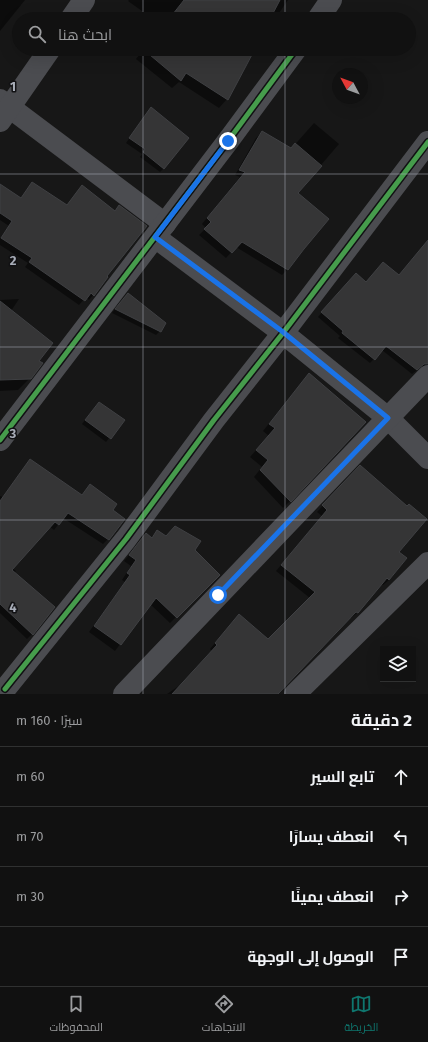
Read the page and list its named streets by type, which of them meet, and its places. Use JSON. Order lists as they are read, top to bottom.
{
  "north": "top left",
  "page": {
    "search": "ابحث هنا",
    "heading": ["2 دقيقة", "سيرًا · 160 m"],
    "list": [
      ["تابع السير", "60 m"],
      ["انعطف يسارًا", "70 m"],
      ["انعطف يمينًا", "30 m"],
      "الوصول إلى الوجهة"
    ],
    "nav": ["الخريطة", "الاتجاهات", "المحفوظات"]
  },
  "grid": {
    "rows": [
      "1",
      "2",
      "3",
      "4"
    ]
  }
}
